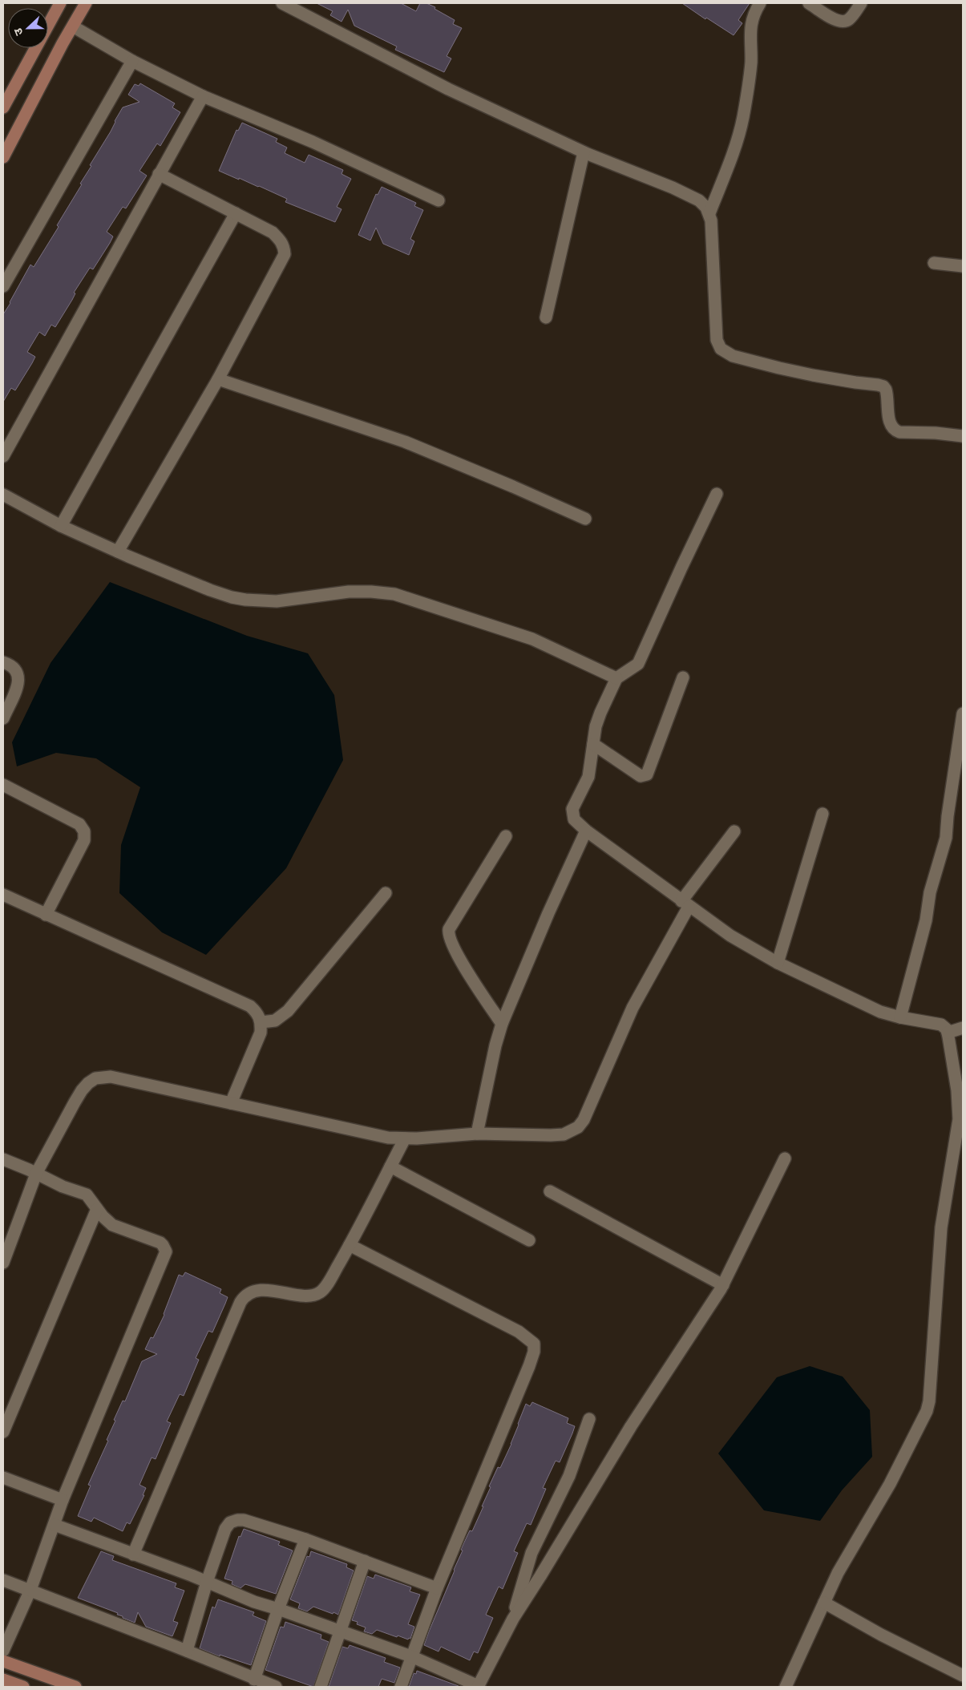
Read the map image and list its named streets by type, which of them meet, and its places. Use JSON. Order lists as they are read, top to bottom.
{
  "north": "left"
}
